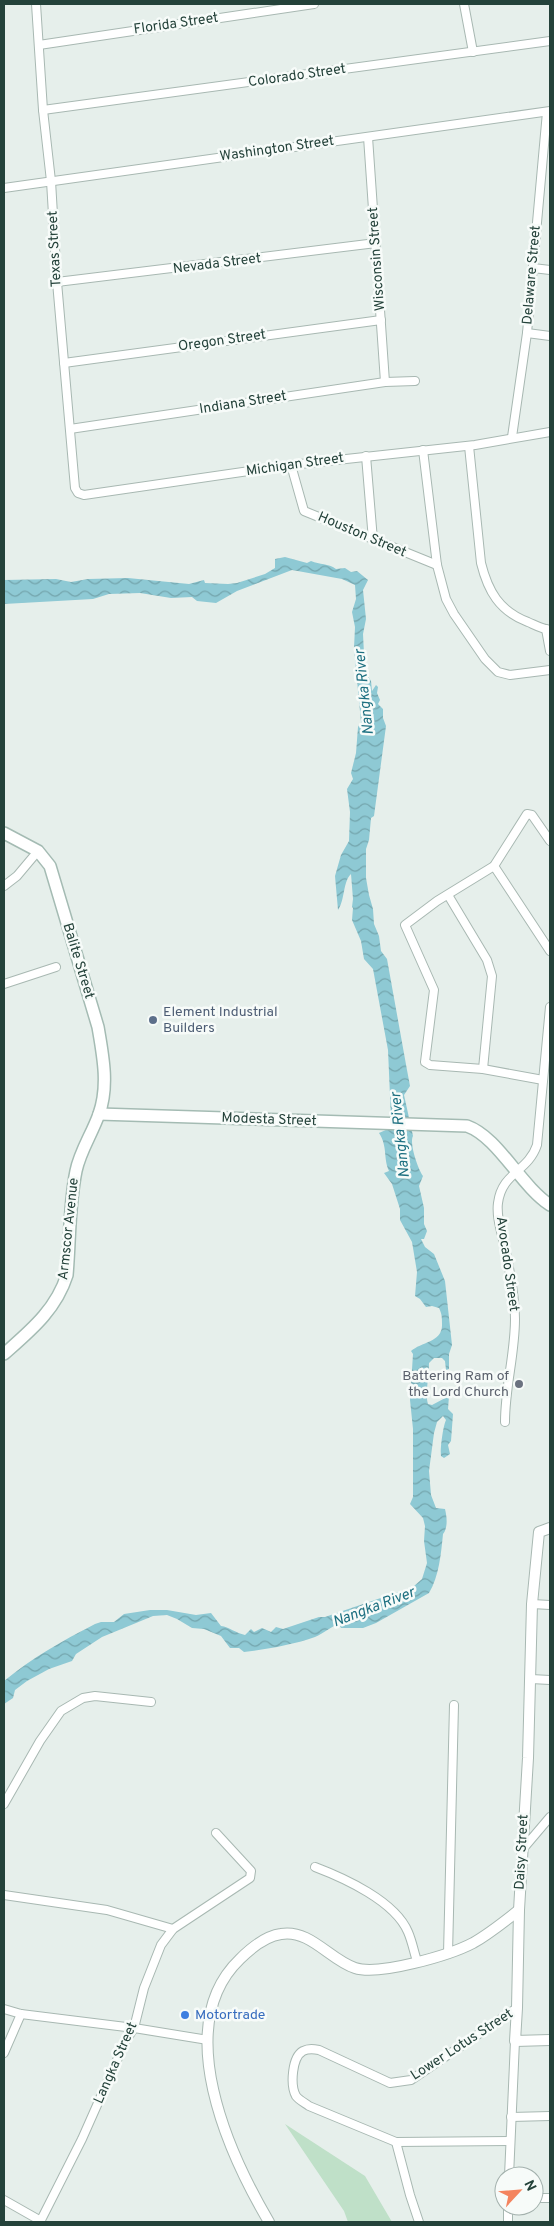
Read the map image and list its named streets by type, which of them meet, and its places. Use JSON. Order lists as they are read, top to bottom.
{
  "streets": {
    "main road": ["Balite Street", "Modesta Street", "Armscor Avenue"],
    "street": [
      "Florida Street",
      "Colorado Street",
      "Washington Street",
      "Texas Street",
      "Wisconsin Street",
      "Nevada Street",
      "Delaware Street",
      "Oregon Street",
      "Indiana Street",
      "Michigan Street",
      "Houston Street",
      "Avocado Street",
      "Daisy Street",
      "Lower Lotus Street",
      "Langka Street"
    ]
  },
  "crossings": [
    ["Florida Street", "Texas Street"],
    ["Colorado Street", "Texas Street"],
    ["Washington Street", "Texas Street"],
    ["Washington Street", "Wisconsin Street"],
    ["Washington Street", "Delaware Street"],
    ["Texas Street", "Nevada Street"],
    ["Texas Street", "Oregon Street"],
    ["Texas Street", "Indiana Street"],
    ["Texas Street", "Michigan Street"],
    ["Wisconsin Street", "Nevada Street"],
    ["Wisconsin Street", "Oregon Street"],
    ["Wisconsin Street", "Indiana Street"],
    ["Delaware Street", "Michigan Street"],
    ["Michigan Street", "Houston Street"],
    ["Balite Street", "Modesta Street"],
    ["Balite Street", "Armscor Avenue"],
    ["Modesta Street", "Armscor Avenue"],
    ["Modesta Street", "Avocado Street"],
    ["Daisy Street", "Lower Lotus Street"]
  ],
  "water": ["Nangka River"],
  "places": ["Element Industrial Builders", "Battering Ram of the Lord Church", "Motortrade"],
  "north": "top right"
}
